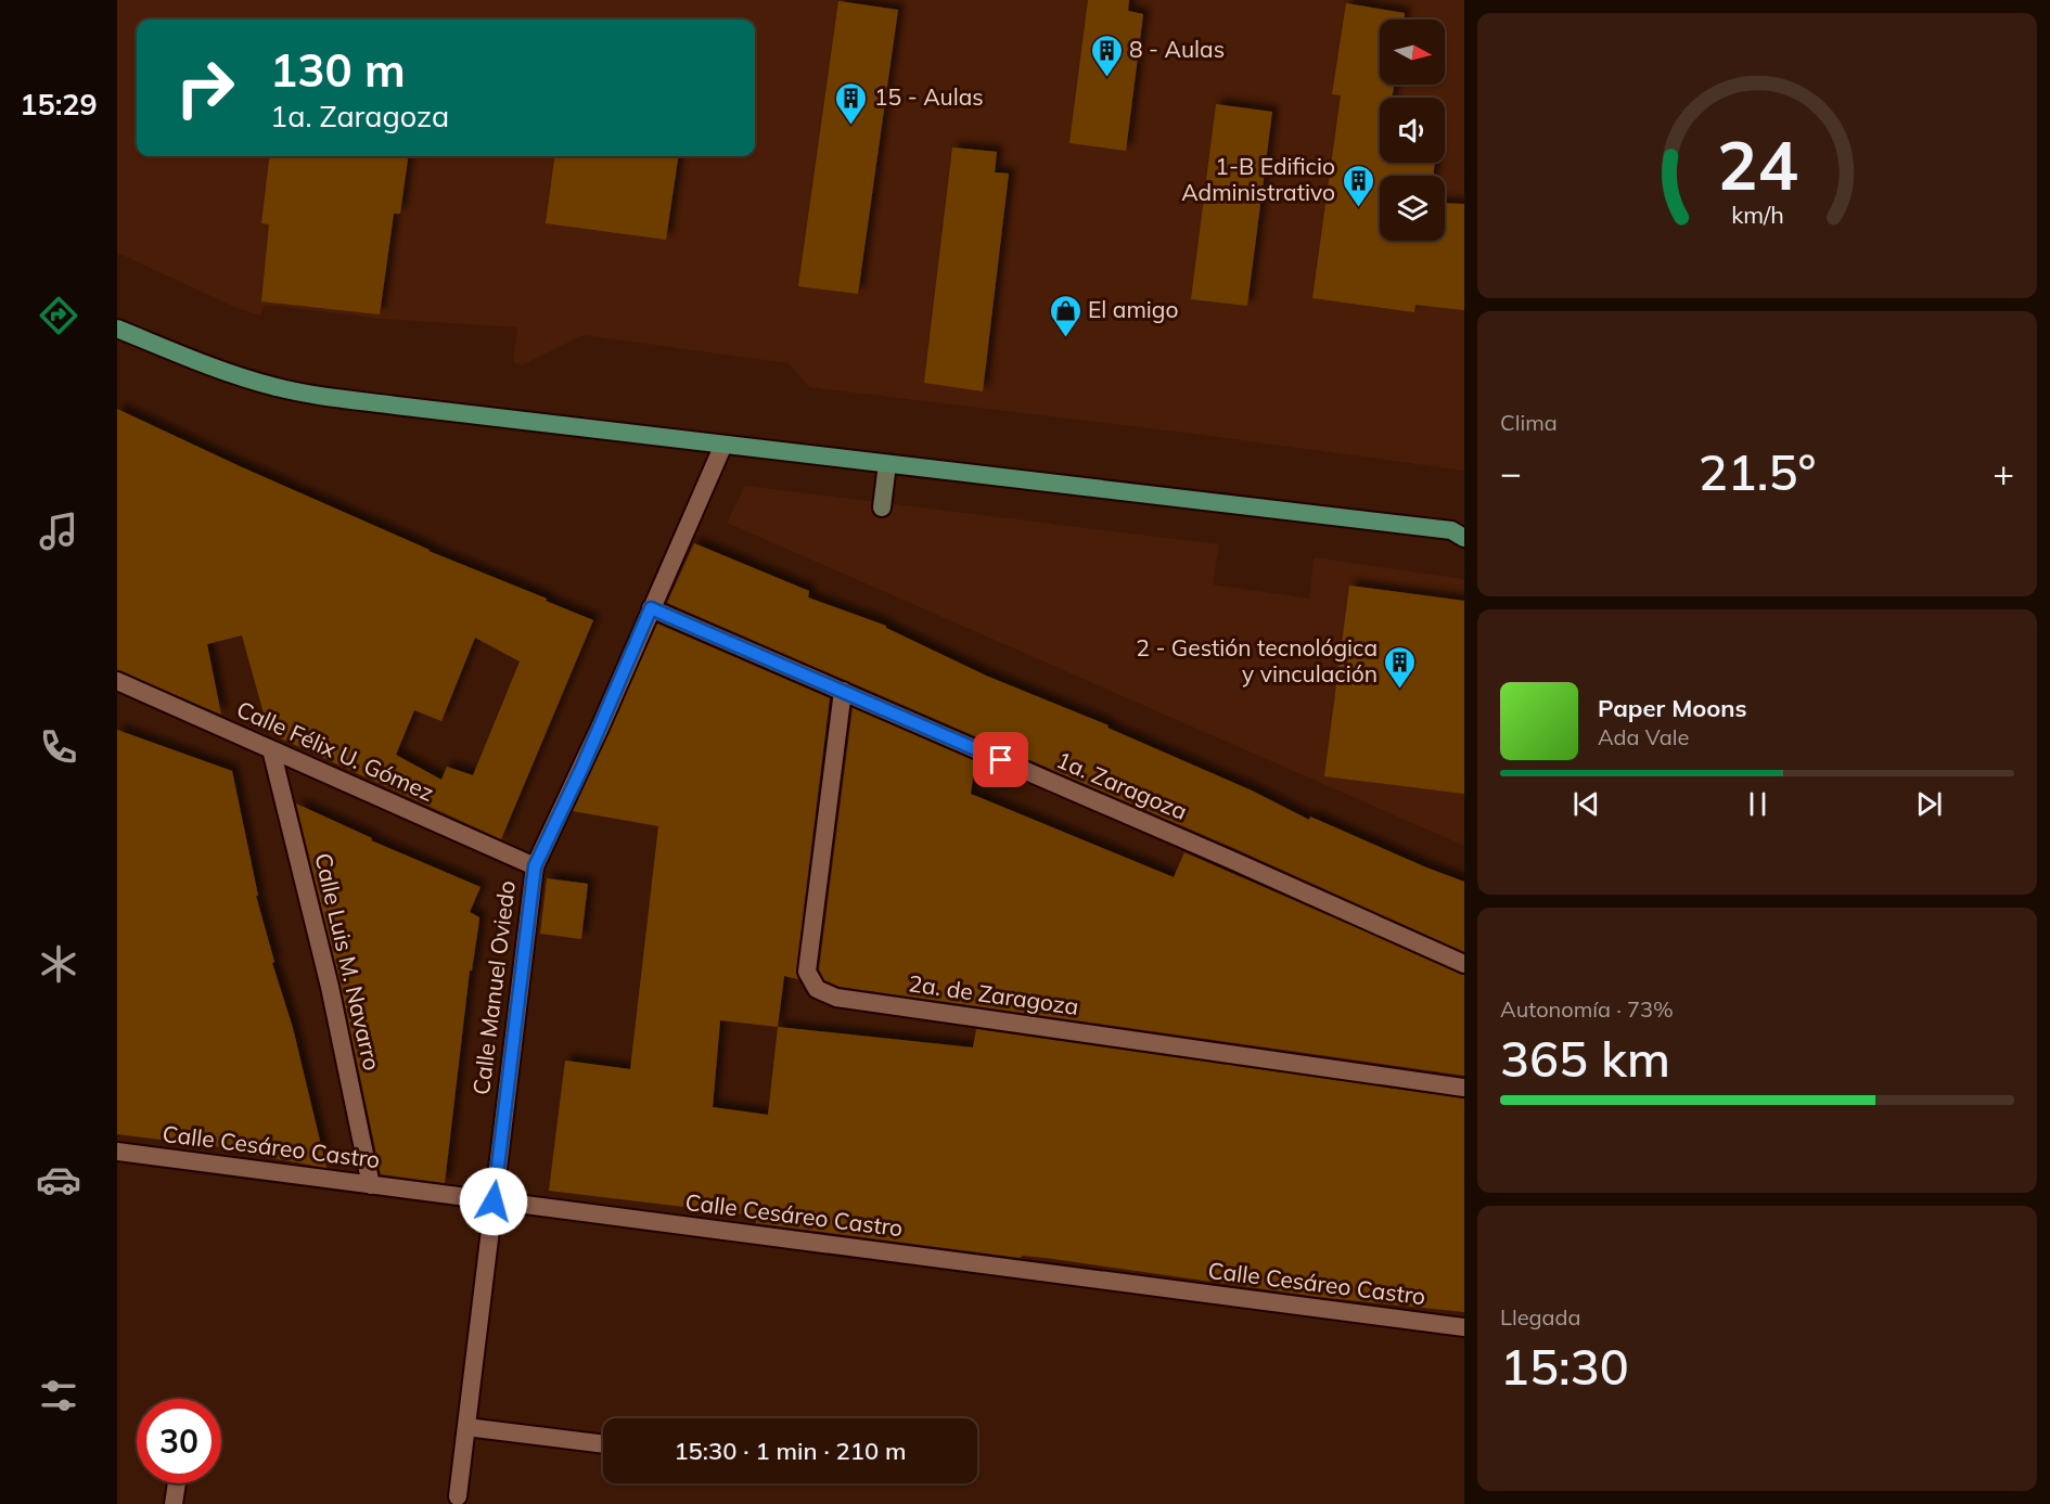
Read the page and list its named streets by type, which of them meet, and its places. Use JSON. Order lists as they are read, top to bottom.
{
  "streets": {
    "street": [
      "Calle Félix U. Gómez",
      "1a. Zaragoza",
      "Calle Luis M. Navarro",
      "Calle Manuel Oviedo",
      "2a. de Zaragoza",
      "Calle Cesáreo Castro"
    ]
  },
  "crossings": [
    ["Calle Félix U. Gómez", "Calle Luis M. Navarro"],
    ["Calle Félix U. Gómez", "Calle Manuel Oviedo"],
    ["1a. Zaragoza", "Calle Manuel Oviedo"],
    ["1a. Zaragoza", "2a. de Zaragoza"],
    ["Calle Luis M. Navarro", "Calle Cesáreo Castro"],
    ["Calle Manuel Oviedo", "Calle Cesáreo Castro"]
  ],
  "places": {
    "building": [
      "8 - Aulas",
      "15 - Aulas",
      "1-B Edificio Administrativo",
      "2 - Gestión tecnológica y vinculación"
    ],
    "shop": ["El amigo"]
  },
  "north": "right",
  "page": {
    "tabs": "15:29",
    "turn": ["130 m", "1a. Zaragoza"],
    "tile": [
      "Clima",
      ["Autonomía · 73%", "365 km"],
      ["Llegada", "15:30"]
    ],
    "heat": ["−", "21.5°", "+"],
    "song": ["Paper Moons", "Ada Vale"],
    "limit": "30",
    "trip": "15:30 · 1 min · 210 m",
    "gauge": ["24", "km/h"]
  }
}
